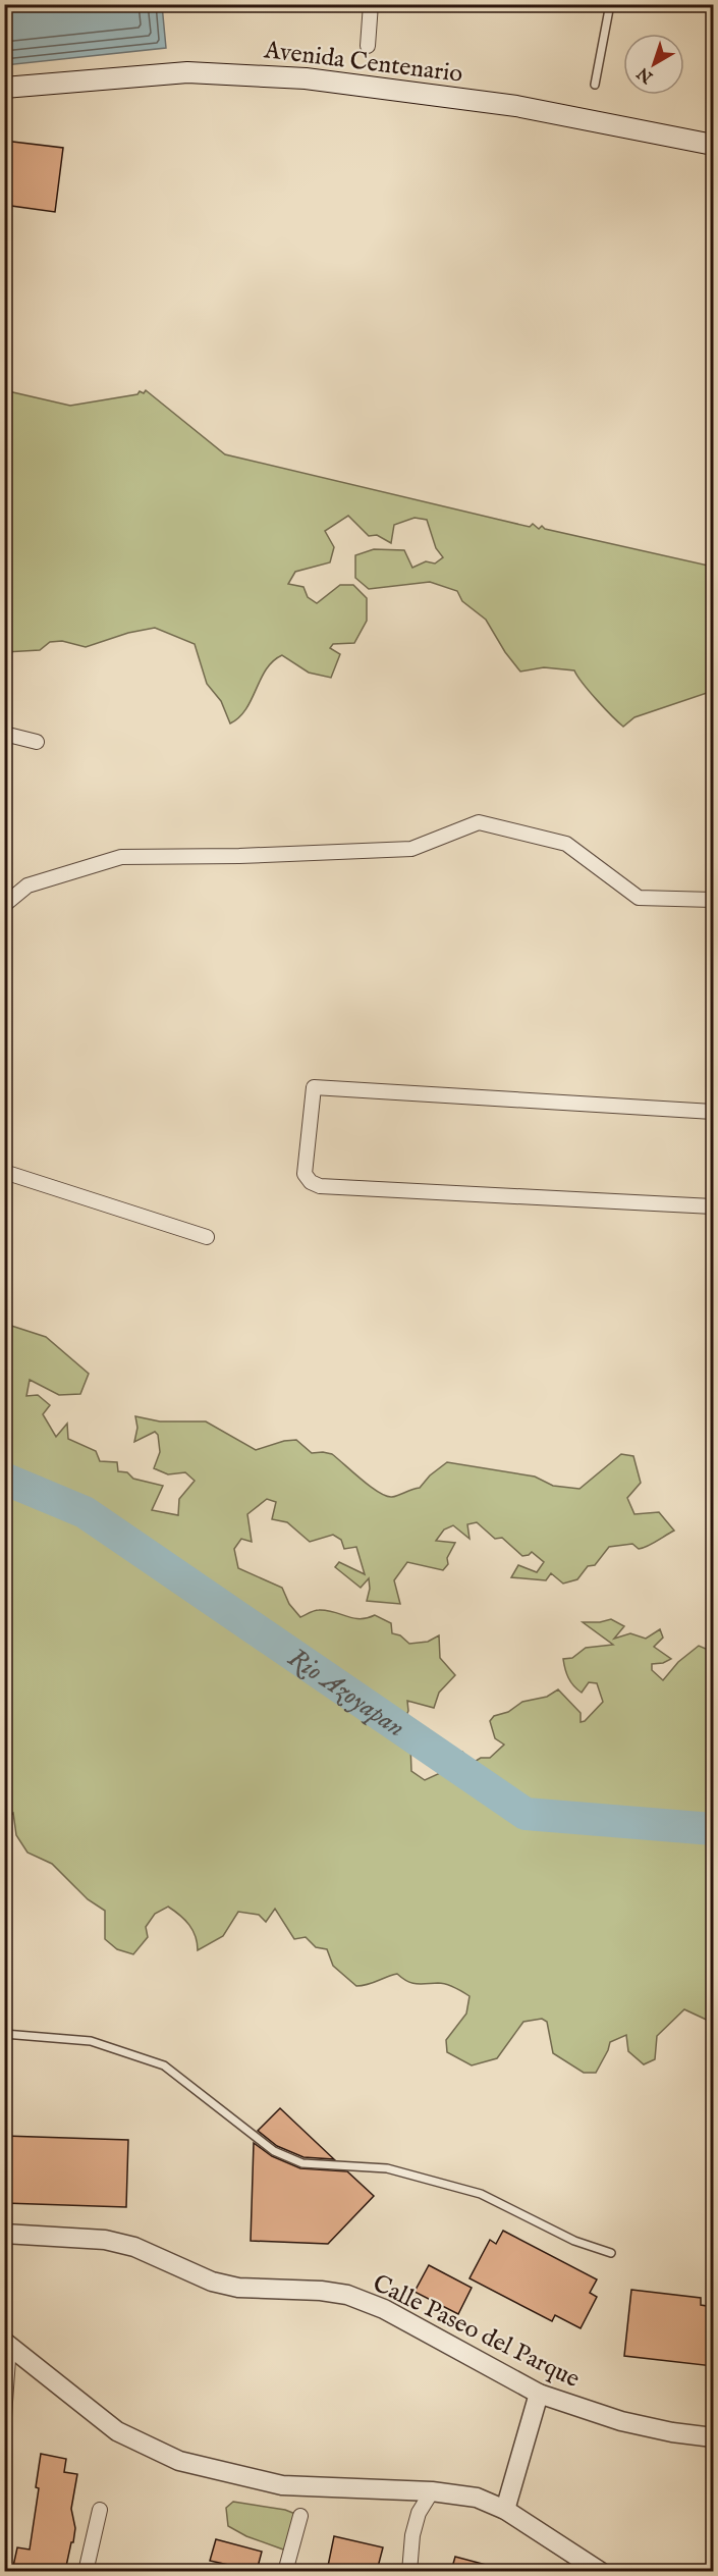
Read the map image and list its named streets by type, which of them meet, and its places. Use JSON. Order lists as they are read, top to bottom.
{
  "streets": {
    "main road": ["Avenida Centenario"],
    "street": ["Calle Paseo del Parque"]
  },
  "water": ["Rio Azoyapan"],
  "north": "bottom left"
}
